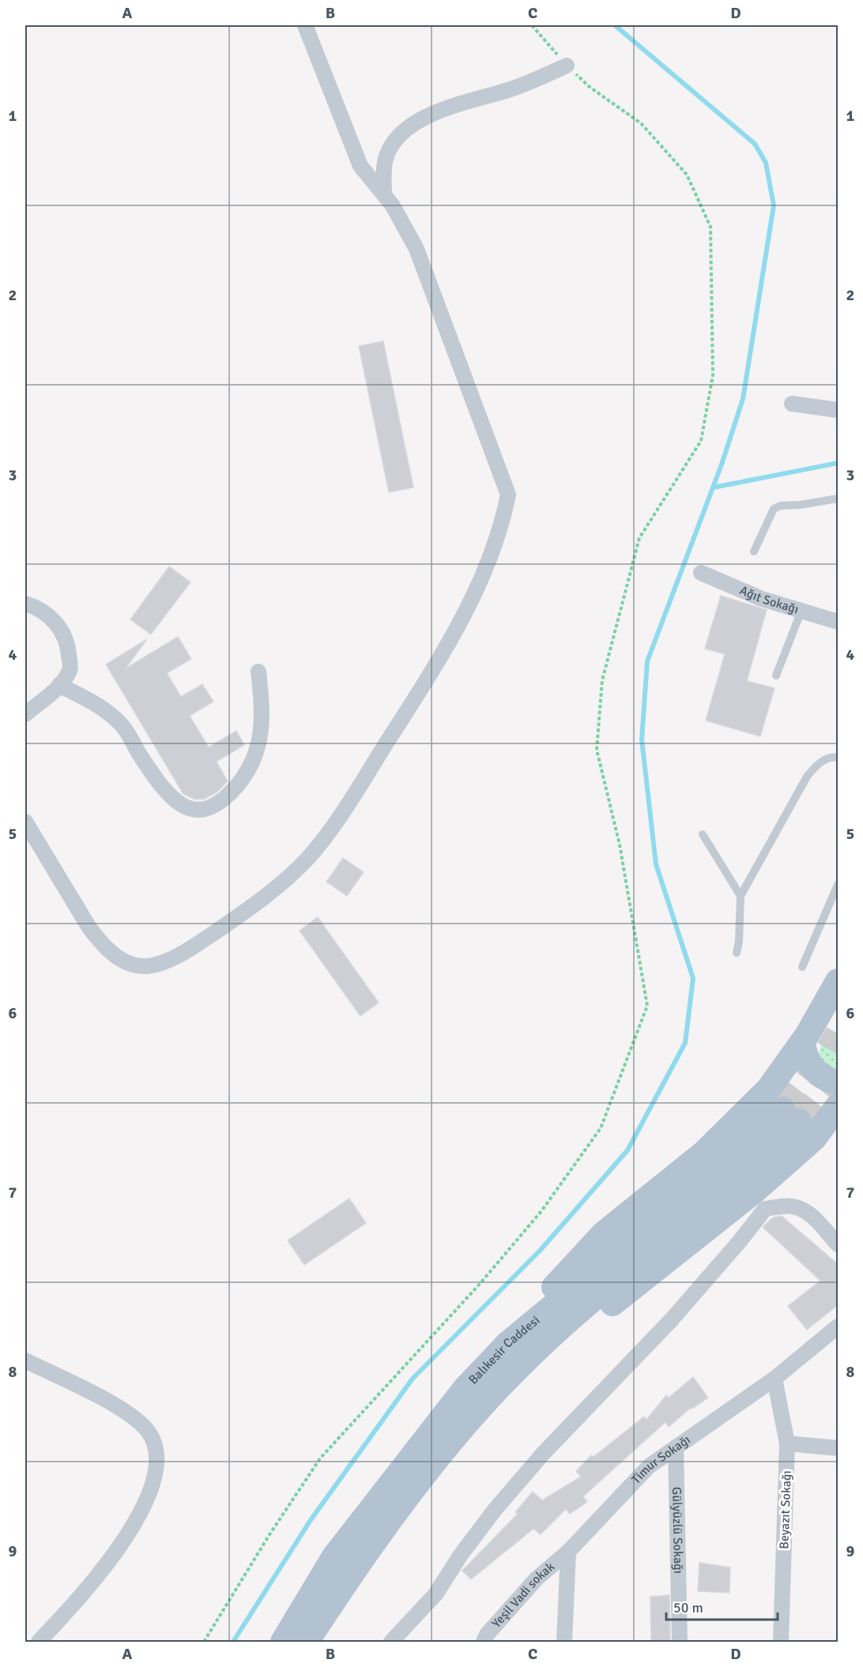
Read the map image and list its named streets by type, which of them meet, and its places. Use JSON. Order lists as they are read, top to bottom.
{
  "streets": {
    "main road": ["Balıkesir Caddesi"],
    "street": [
      "Ağıt Sokağı",
      "Timur Sokağı",
      "Beyazıt Sokağı",
      "Gülyüzlü Sokağı",
      "Yeşil Vadi sokak"
    ]
  },
  "crossings": [
    ["Timur Sokağı", "Beyazıt Sokağı"],
    ["Timur Sokağı", "Gülyüzlü Sokağı"],
    ["Timur Sokağı", "Yeşil Vadi sokak"]
  ],
  "scale_bar": "50 m",
  "grid": {
    "columns": [
      "A",
      "B",
      "C",
      "D"
    ],
    "rows": [
      "1",
      "2",
      "3",
      "4",
      "5",
      "6",
      "7",
      "8",
      "9"
    ]
  }
}
